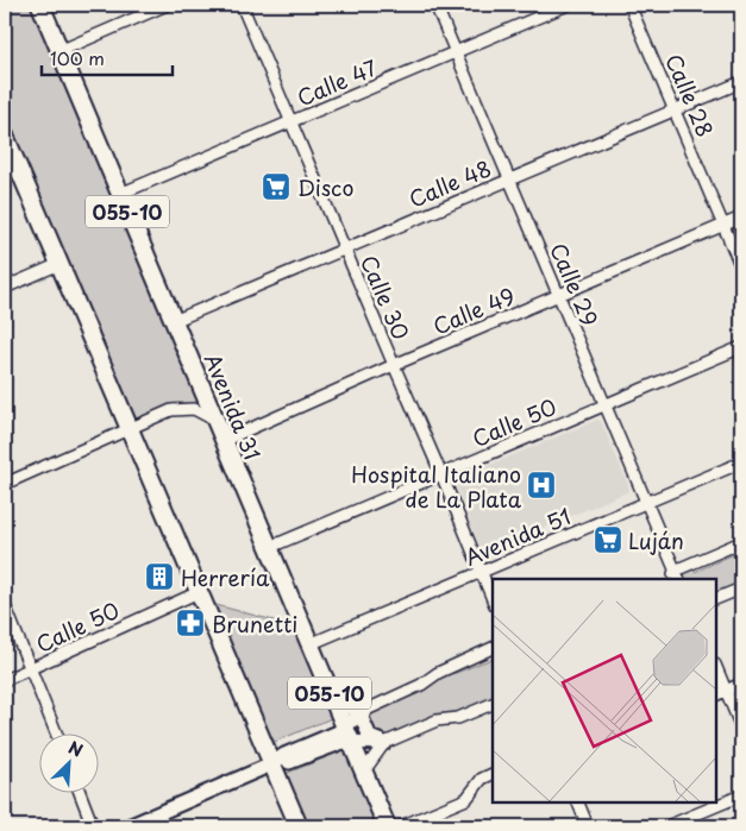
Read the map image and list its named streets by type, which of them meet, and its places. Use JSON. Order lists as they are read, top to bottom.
{
  "streets": {
    "highway": ["055-10", "Avenida 31"],
    "street": [
      "Calle 47",
      "Calle 28",
      "Calle 48",
      "Calle 29",
      "Calle 30",
      "Calle 49",
      "Calle 50",
      "Avenida 51"
    ]
  },
  "crossings": [
    ["Calle 47", "Calle 29"],
    ["Calle 47", "Calle 30"],
    ["Calle 47", "Avenida 31"],
    ["Calle 28", "Calle 48"],
    ["Calle 28", "Calle 49"],
    ["Calle 48", "Calle 29"],
    ["Calle 48", "Calle 30"],
    ["Calle 48", "Avenida 31"],
    ["Calle 29", "Calle 49"],
    ["Calle 29", "Calle 50"],
    ["Calle 29", "Avenida 51"],
    ["Calle 30", "Calle 49"],
    ["Calle 30", "Calle 50"],
    ["Calle 30", "Avenida 51"],
    ["Calle 49", "Avenida 31"],
    ["Avenida 31", "Calle 50"],
    ["Avenida 31", "Avenida 51"]
  ],
  "places": {
    "supermarket": ["Disco", "Luján"],
    "hospital": ["Hospital Italiano de La Plata"],
    "building": ["Herrería"],
    "pharmacy": ["Brunetti"]
  },
  "scale_bar": "100 m",
  "north": "top right"
}
